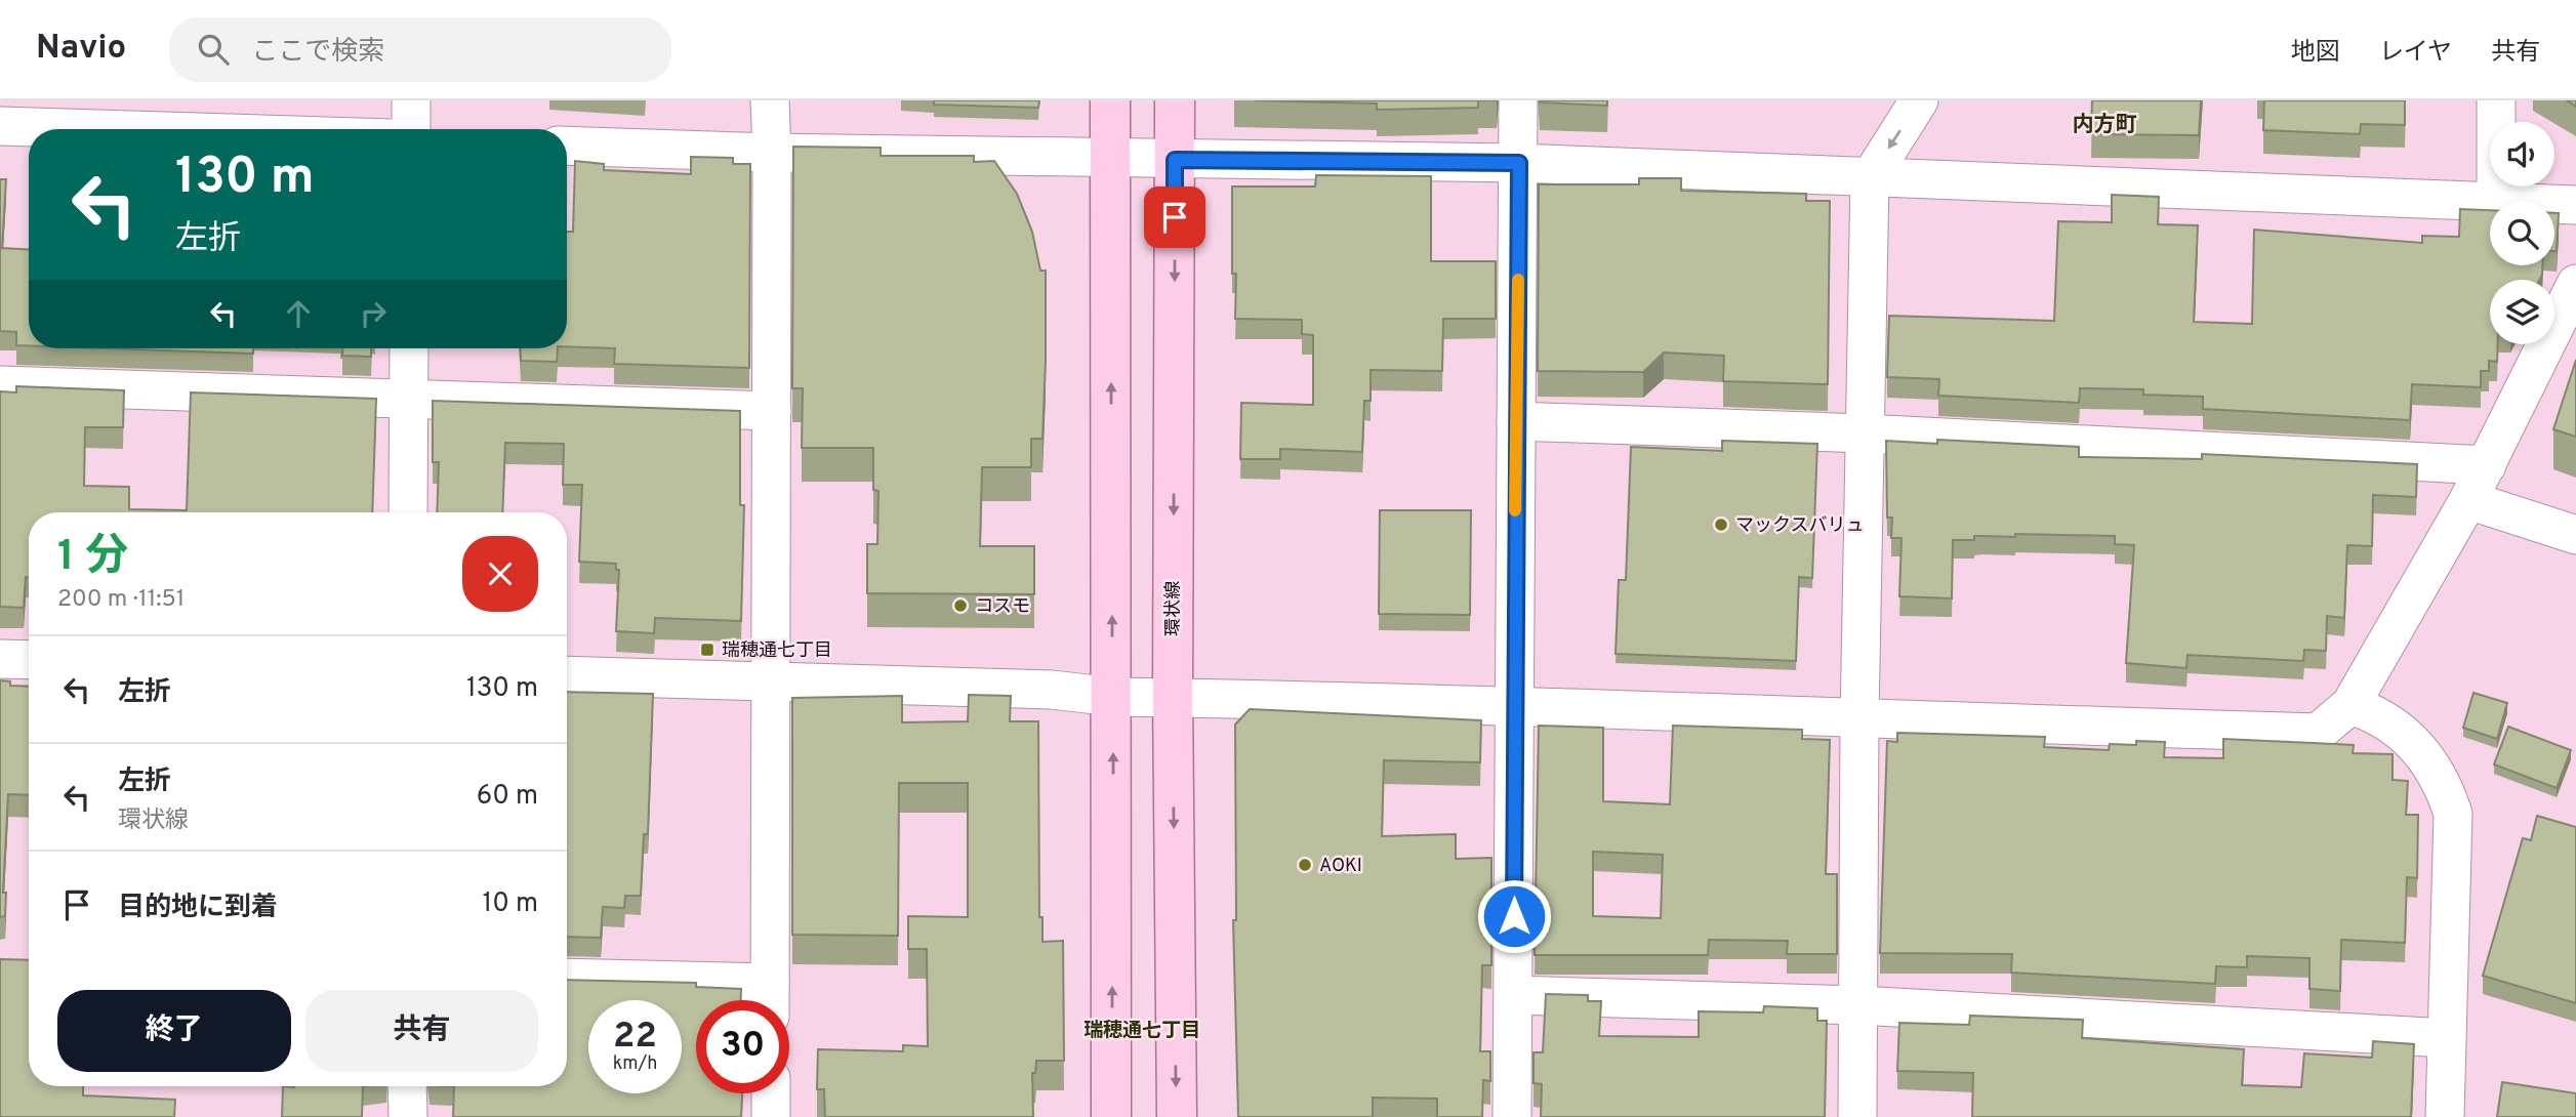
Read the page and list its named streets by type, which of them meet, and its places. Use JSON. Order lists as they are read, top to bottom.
{
  "streets": {
    "main road": ["環状線"]
  },
  "districts": ["内方町", "瑞穂通七丁目"],
  "places": {
    "other": ["マックスバリュ", "コスモ", "AOKI"],
    "transit": ["瑞穂通七丁目"]
  },
  "page": {
    "header": "Navio",
    "search": "ここで検索",
    "nav": ["地図", "レイヤ", "共有"],
    "turn": ["130 m", "左折"],
    "heading": ["1 分", "200 m · 11:51"],
    "list": [
      {
        "name": "左折",
        "value": "130 m"
      },
      {
        "name": "左折",
        "note": "環状線",
        "value": "60 m"
      },
      {
        "name": "目的地に到着",
        "value": "10 m"
      }
    ],
    "buttons": ["終了", "共有"],
    "speed": "22 km/h",
    "limit": "30"
  }
}
